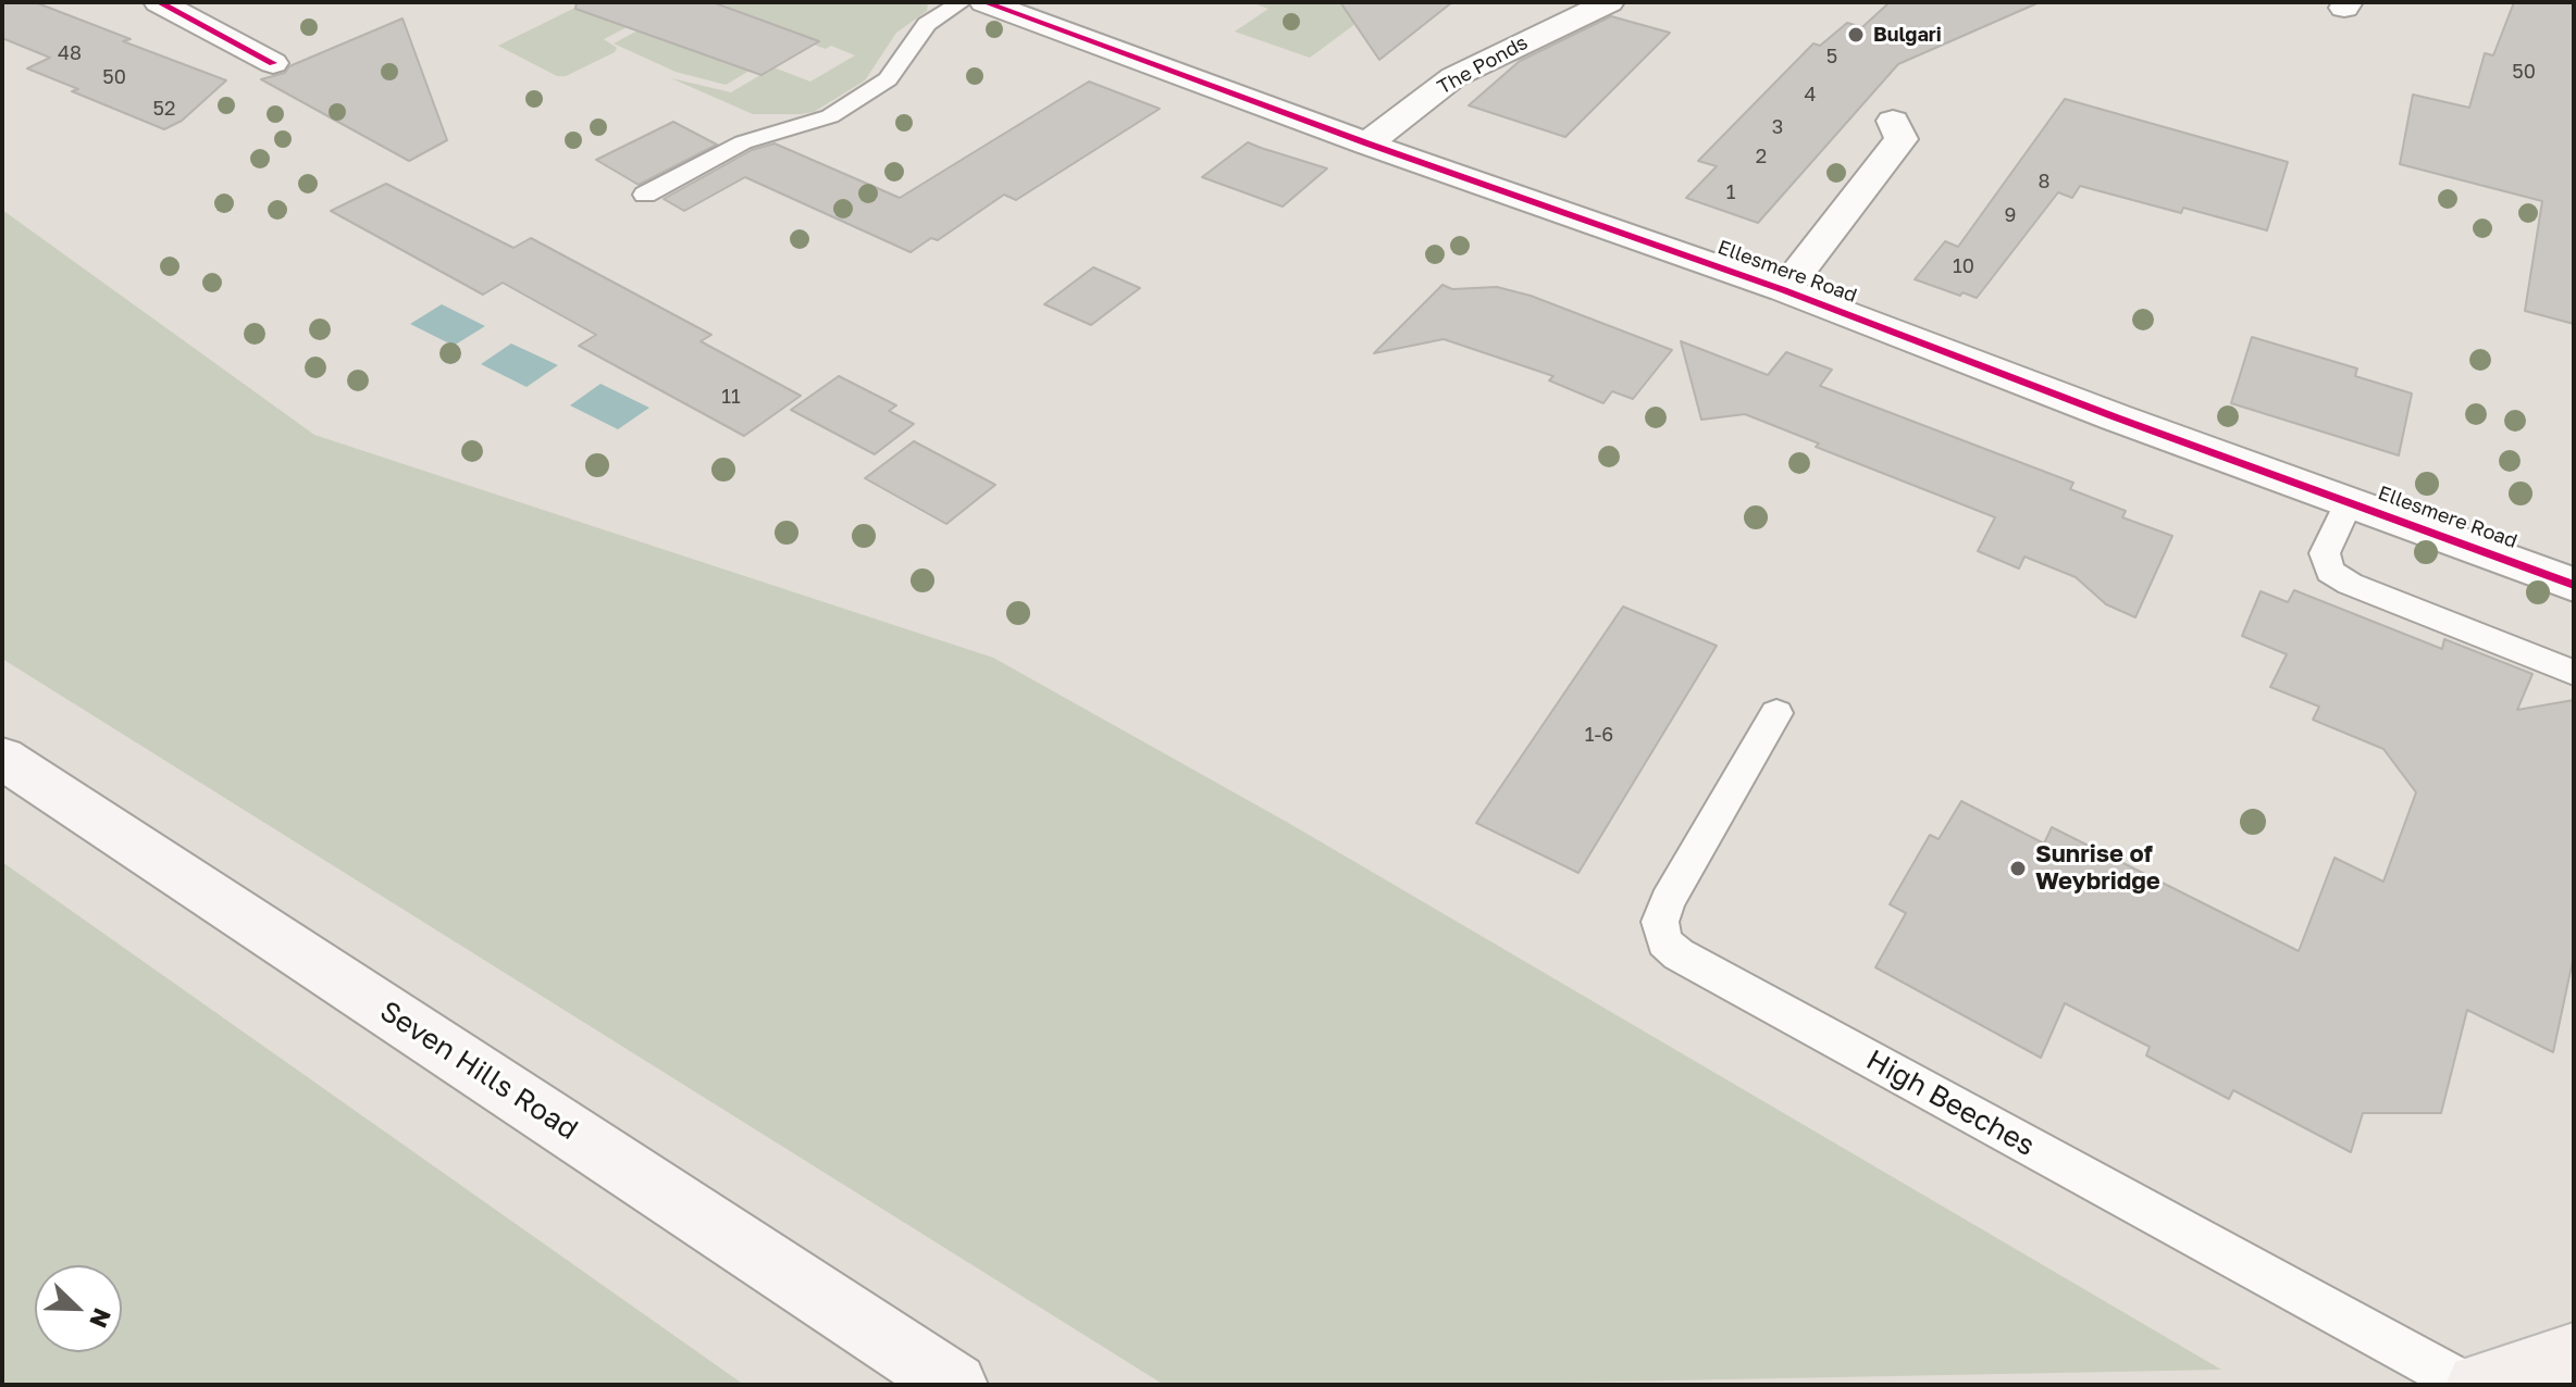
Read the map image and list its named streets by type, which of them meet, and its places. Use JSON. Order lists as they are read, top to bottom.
{
  "streets": {
    "main road": ["Seven Hills Road"],
    "street": ["The Ponds", "Ellesmere Road"],
    "lane": ["High Beeches"]
  },
  "crossings": [
    ["The Ponds", "Ellesmere Road"]
  ],
  "places": ["Bulgari", "Sunrise of Weybridge"],
  "house_numbers": [
    "48",
    "5",
    "50",
    "50",
    "4",
    "52",
    "3",
    "2",
    "8",
    "1",
    "9",
    "10",
    "11",
    "1-6"
  ],
  "north": "bottom right"
}
